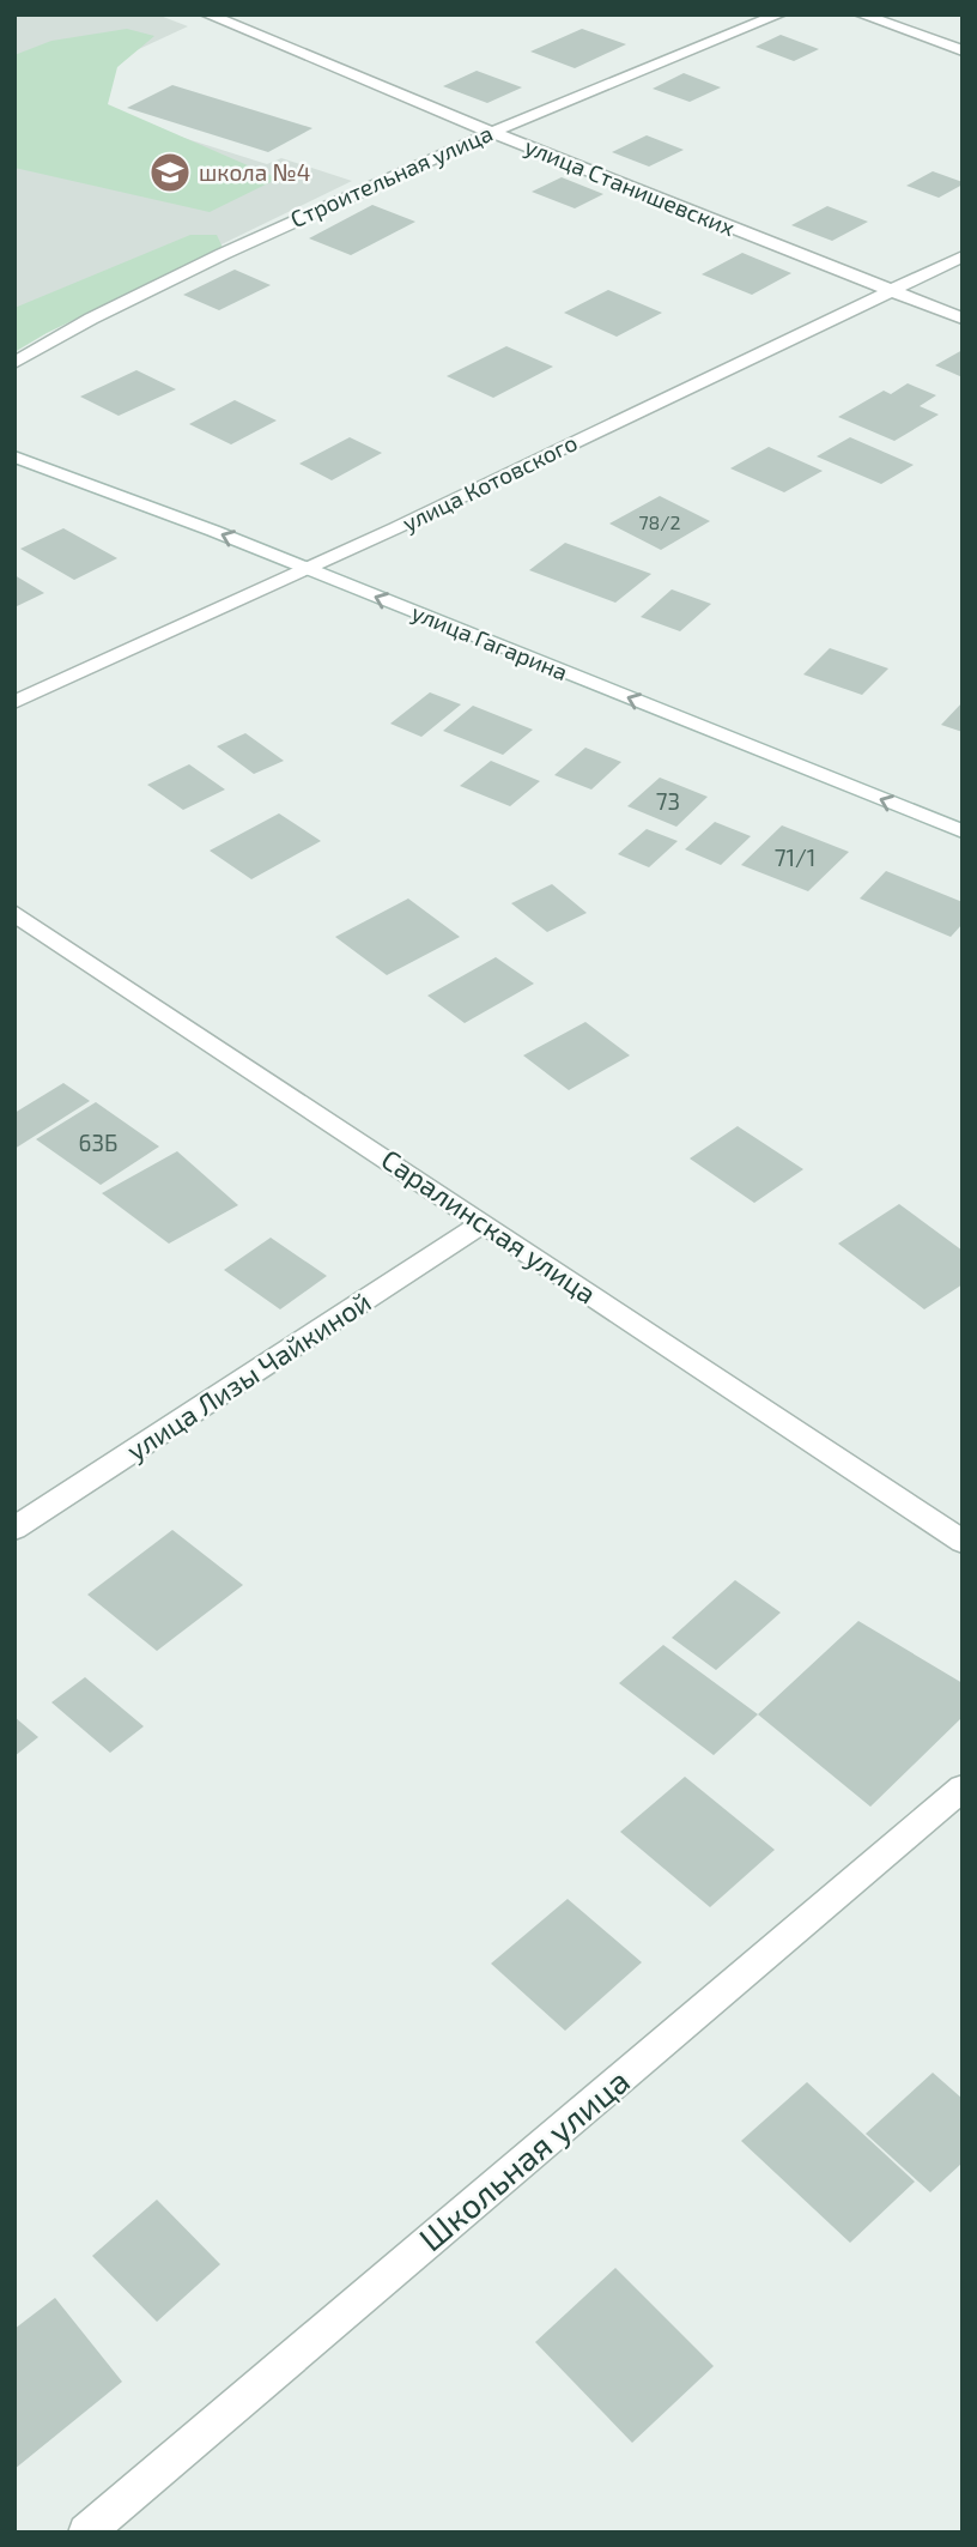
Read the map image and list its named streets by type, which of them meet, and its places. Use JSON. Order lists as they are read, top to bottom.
{
  "streets": {
    "street": [
      "Строительная улица",
      "улица Станишевских",
      "улица Котовского",
      "улица Гагарина",
      "Саралинская улица",
      "улица Лизы Чайкиной",
      "Школьная улица"
    ]
  },
  "crossings": [
    ["Строительная улица", "улица Станишевских"],
    ["улица Станишевских", "улица Котовского"],
    ["улица Котовского", "улица Гагарина"],
    ["Саралинская улица", "улица Лизы Чайкиной"]
  ],
  "one_way": ["улица Гагарина"],
  "places": {
    "school or university": ["школа №4"]
  },
  "house_numbers": [
    "78/2",
    "73",
    "71/1",
    "63Б"
  ]
}
